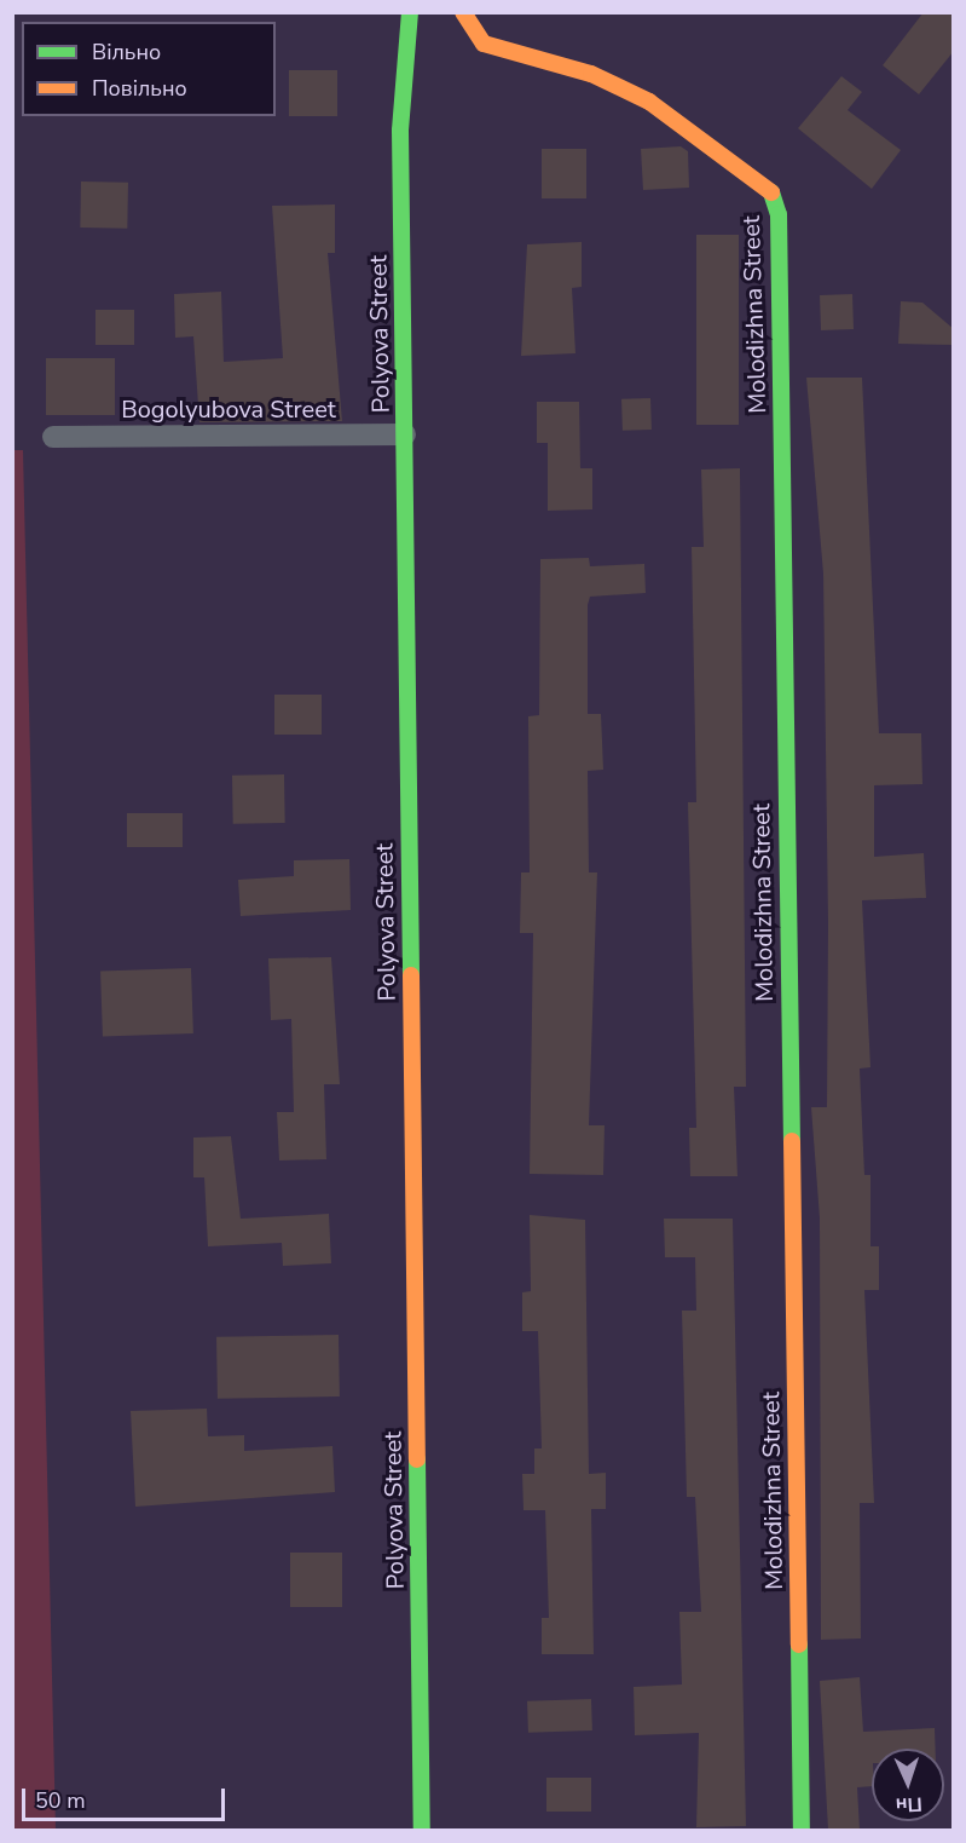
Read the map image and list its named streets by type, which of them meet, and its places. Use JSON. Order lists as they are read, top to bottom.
{
  "streets": {
    "street": ["Molodizhna Street", "Polyova Street", "Bogolyubova Street"]
  },
  "crossings": [
    ["Polyova Street", "Bogolyubova Street"]
  ],
  "legend": ["Вільно", "Повільно"],
  "scale_bar": "50 m",
  "north": "bottom"
}
